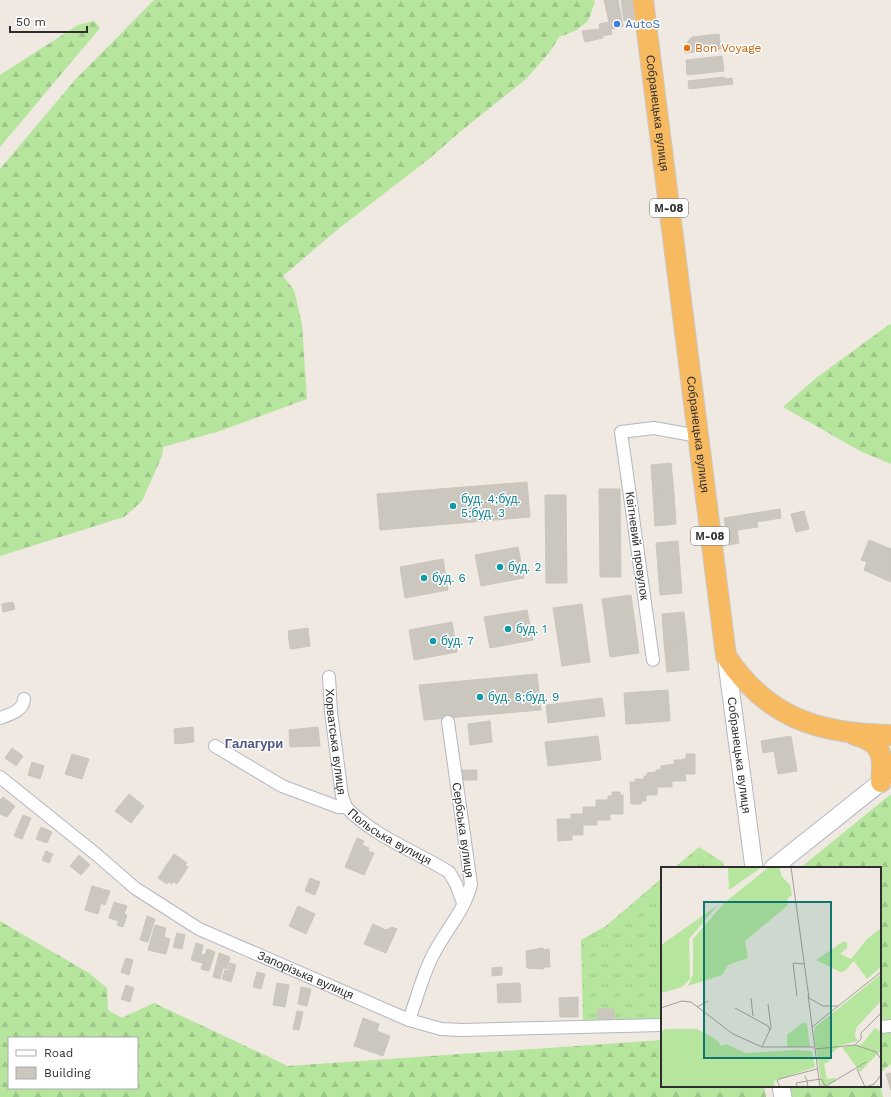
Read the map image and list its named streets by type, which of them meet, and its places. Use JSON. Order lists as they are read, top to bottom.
{
  "streets": {
    "highway": ["Собранецька вулиця", "М-08"],
    "street": [
      "Квітневий провулок",
      "Хорватська вулиця",
      "Сербська вулиця",
      "Польська вулиця",
      "Запорізька вулиця"
    ]
  },
  "crossings": [
    ["Собранецька вулиця", "М-08"],
    ["Собранецька вулиця", "Квітневий провулок"],
    ["Хорватська вулиця", "Польська вулиця"],
    ["Сербська вулиця", "Польська вулиця"],
    ["Сербська вулиця", "Запорізька вулиця"]
  ],
  "districts": ["Галагури"],
  "places": [
    "AutoS",
    "Bon Voyage",
    "буд. 4;буд. 5;буд. 3",
    "буд. 2",
    "буд. 6",
    "буд. 1",
    "буд. 7",
    "буд. 8;буд. 9"
  ],
  "legend": ["Road", "Building"],
  "scale_bar": "50 m"
}
